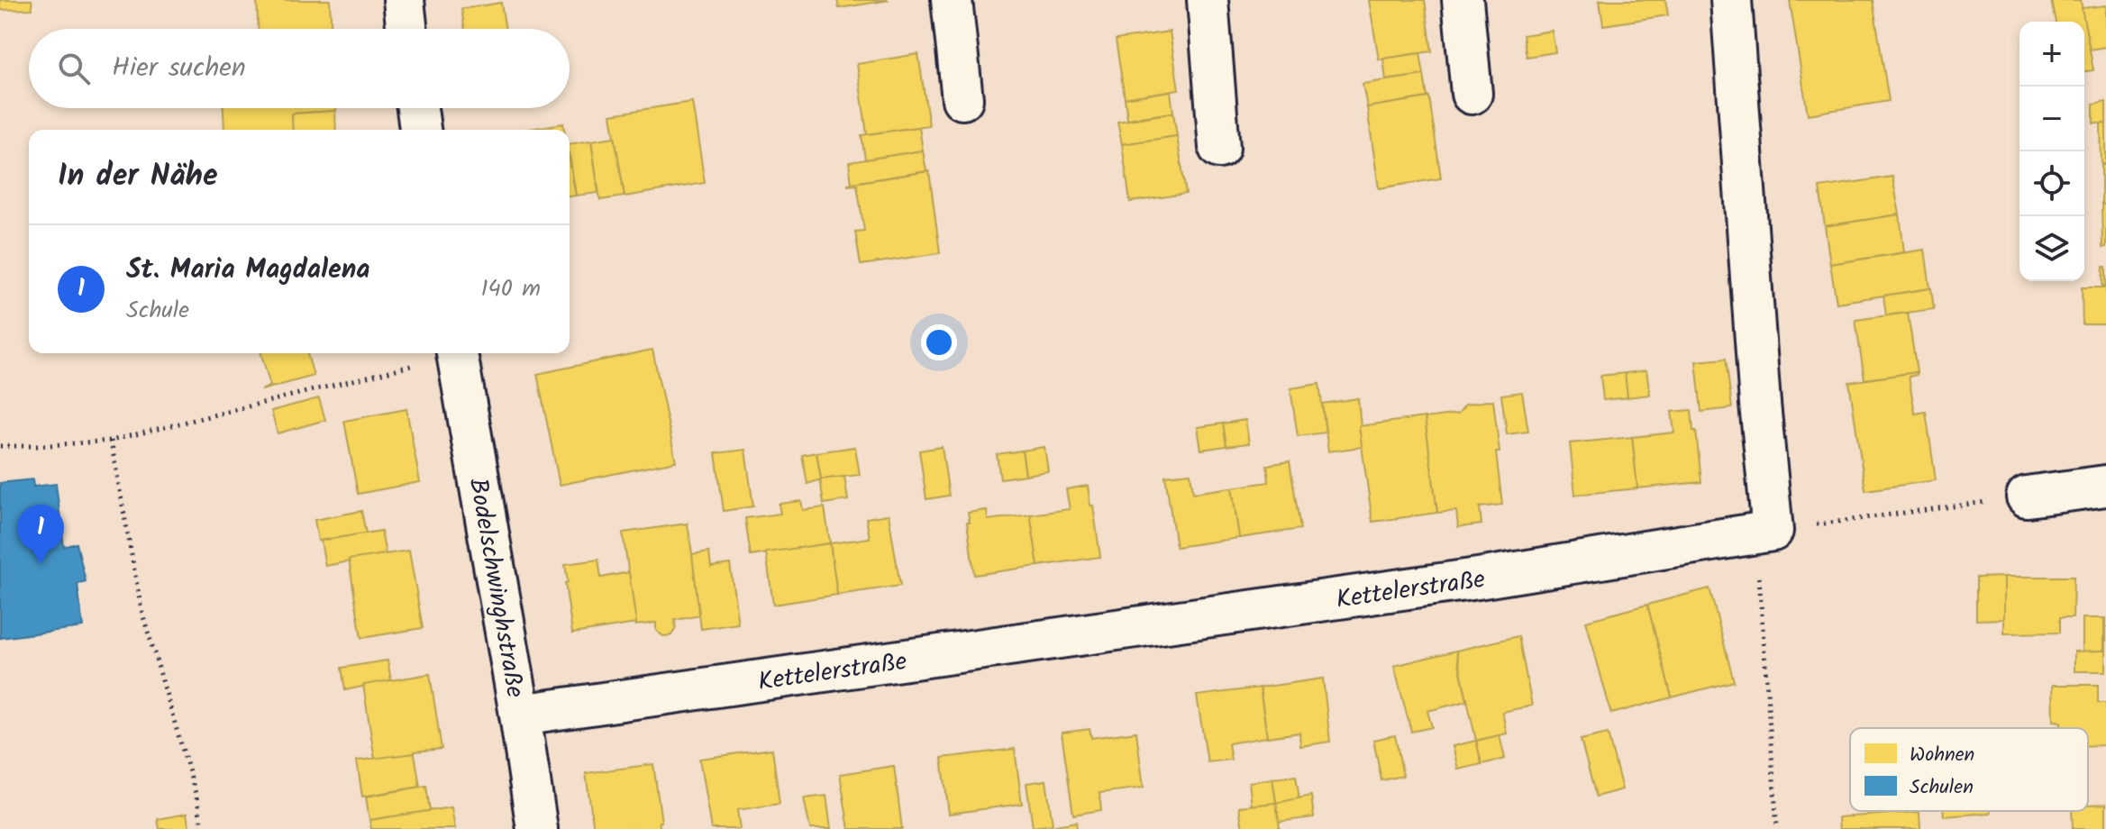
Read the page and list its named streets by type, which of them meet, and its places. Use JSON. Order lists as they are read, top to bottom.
{
  "streets": {
    "street": ["Bodelschwinghstraße", "Kettelerstraße"]
  },
  "crossings": [
    ["Bodelschwinghstraße", "Kettelerstraße"]
  ],
  "legend": ["Wohnen", "Schulen"],
  "page": {
    "map_buttons": ["+", "−"],
    "search": "Hier suchen",
    "heading": "In der Nähe",
    "list": [
      {
        "mark": "1",
        "name": "St. Maria Magdalena",
        "note": "Schule",
        "value": "140 m"
      }
    ],
    "pins": "1"
  }
}
